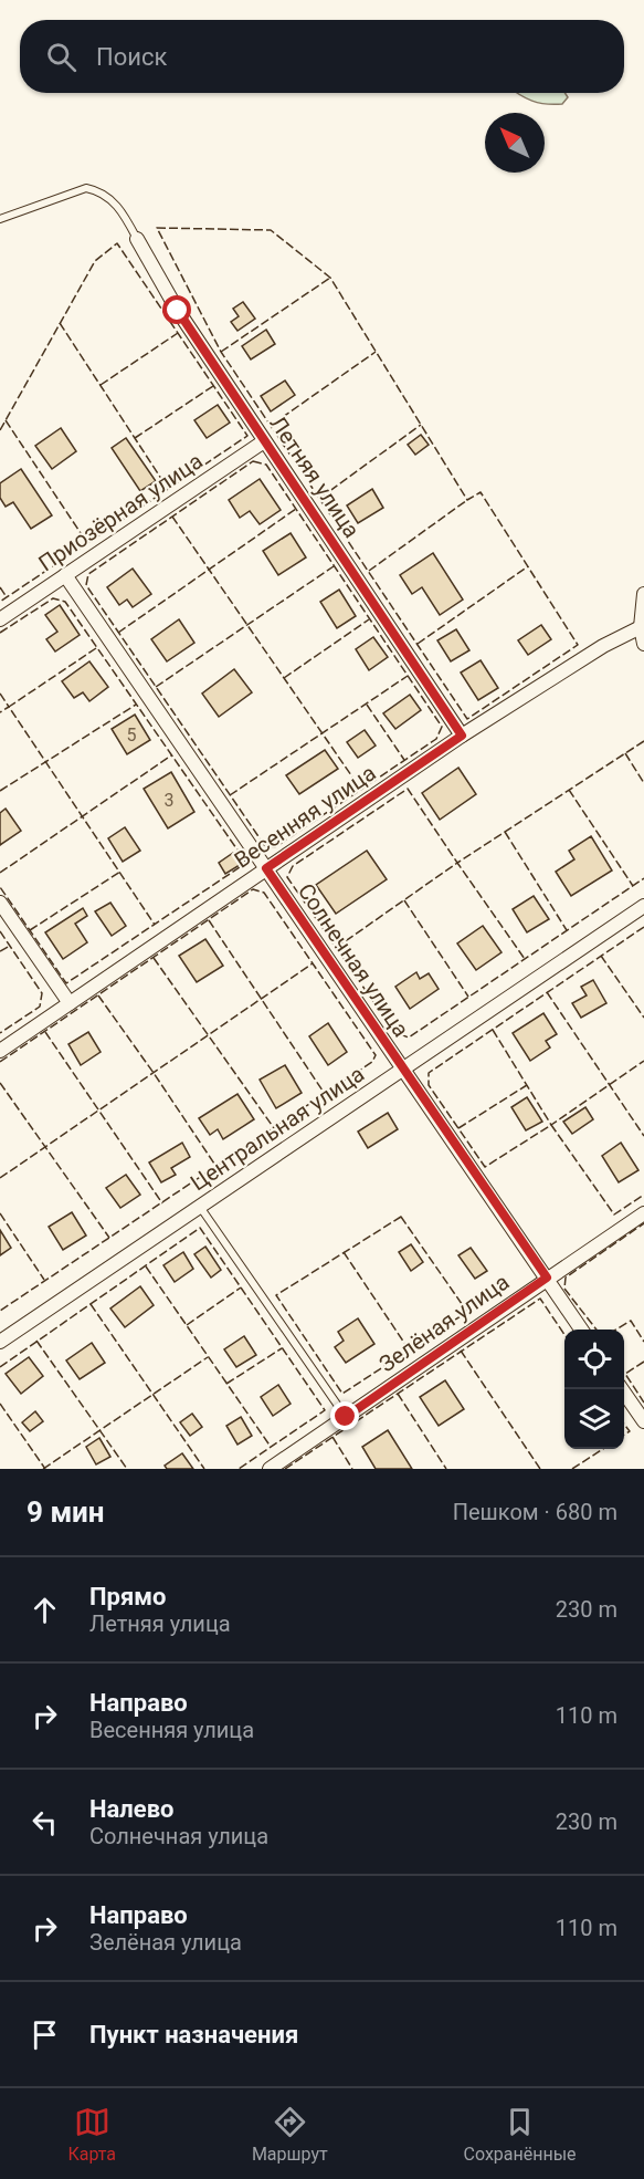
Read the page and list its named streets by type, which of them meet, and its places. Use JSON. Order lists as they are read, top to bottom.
{
  "streets": {
    "street": [
      "Летняя улица",
      "Приозёрная улица",
      "Весенняя улица",
      "Солнечная улица",
      "Центральная улица",
      "Зелёная улица"
    ]
  },
  "crossings": [
    ["Летняя улица", "Приозёрная улица"],
    ["Летняя улица", "Весенняя улица"],
    ["Приозёрная улица", "Солнечная улица"],
    ["Весенняя улица", "Солнечная улица"],
    ["Солнечная улица", "Центральная улица"],
    ["Солнечная улица", "Зелёная улица"]
  ],
  "house_numbers": ["5", "3"],
  "north": "top left",
  "page": {
    "search": "Поиск",
    "heading": ["9 мин", "Пешком · 680 m"],
    "list": [
      ["Прямо", "Летняя улица", "230 m"],
      ["Направо", "Весенняя улица", "110 m"],
      ["Налево", "Солнечная улица", "230 m"],
      ["Направо", "Зелёная улица", "110 m"],
      "Пункт назначения"
    ],
    "nav": ["Карта", "Маршрут", "Сохранённые"]
  }
}
